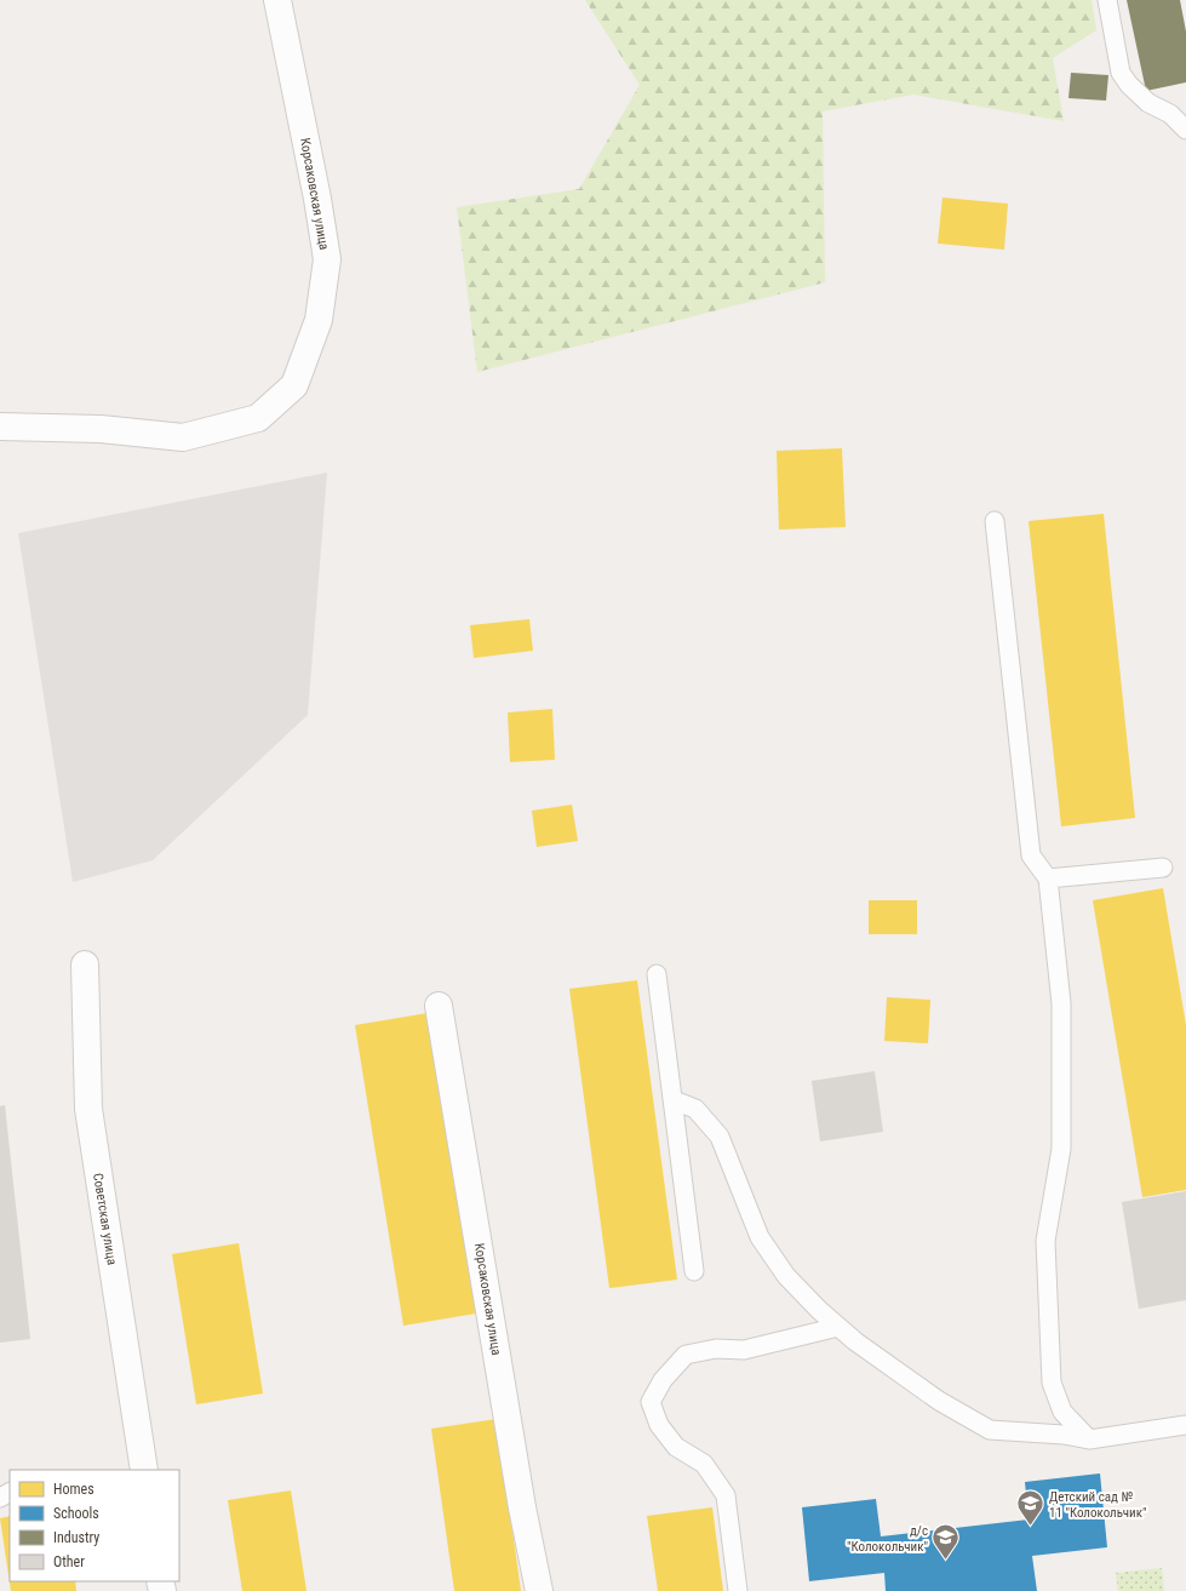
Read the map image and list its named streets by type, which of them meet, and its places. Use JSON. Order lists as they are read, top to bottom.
{
  "streets": {
    "street": ["Корсаковская улица", "Советская улица"]
  },
  "places": {
    "school or university": ["Детский сад № 11 \"Колокольчик\"", "д/с \"Колокольчик\""]
  },
  "legend": [
    "Homes",
    "Schools",
    "Industry",
    "Other"
  ]
}
